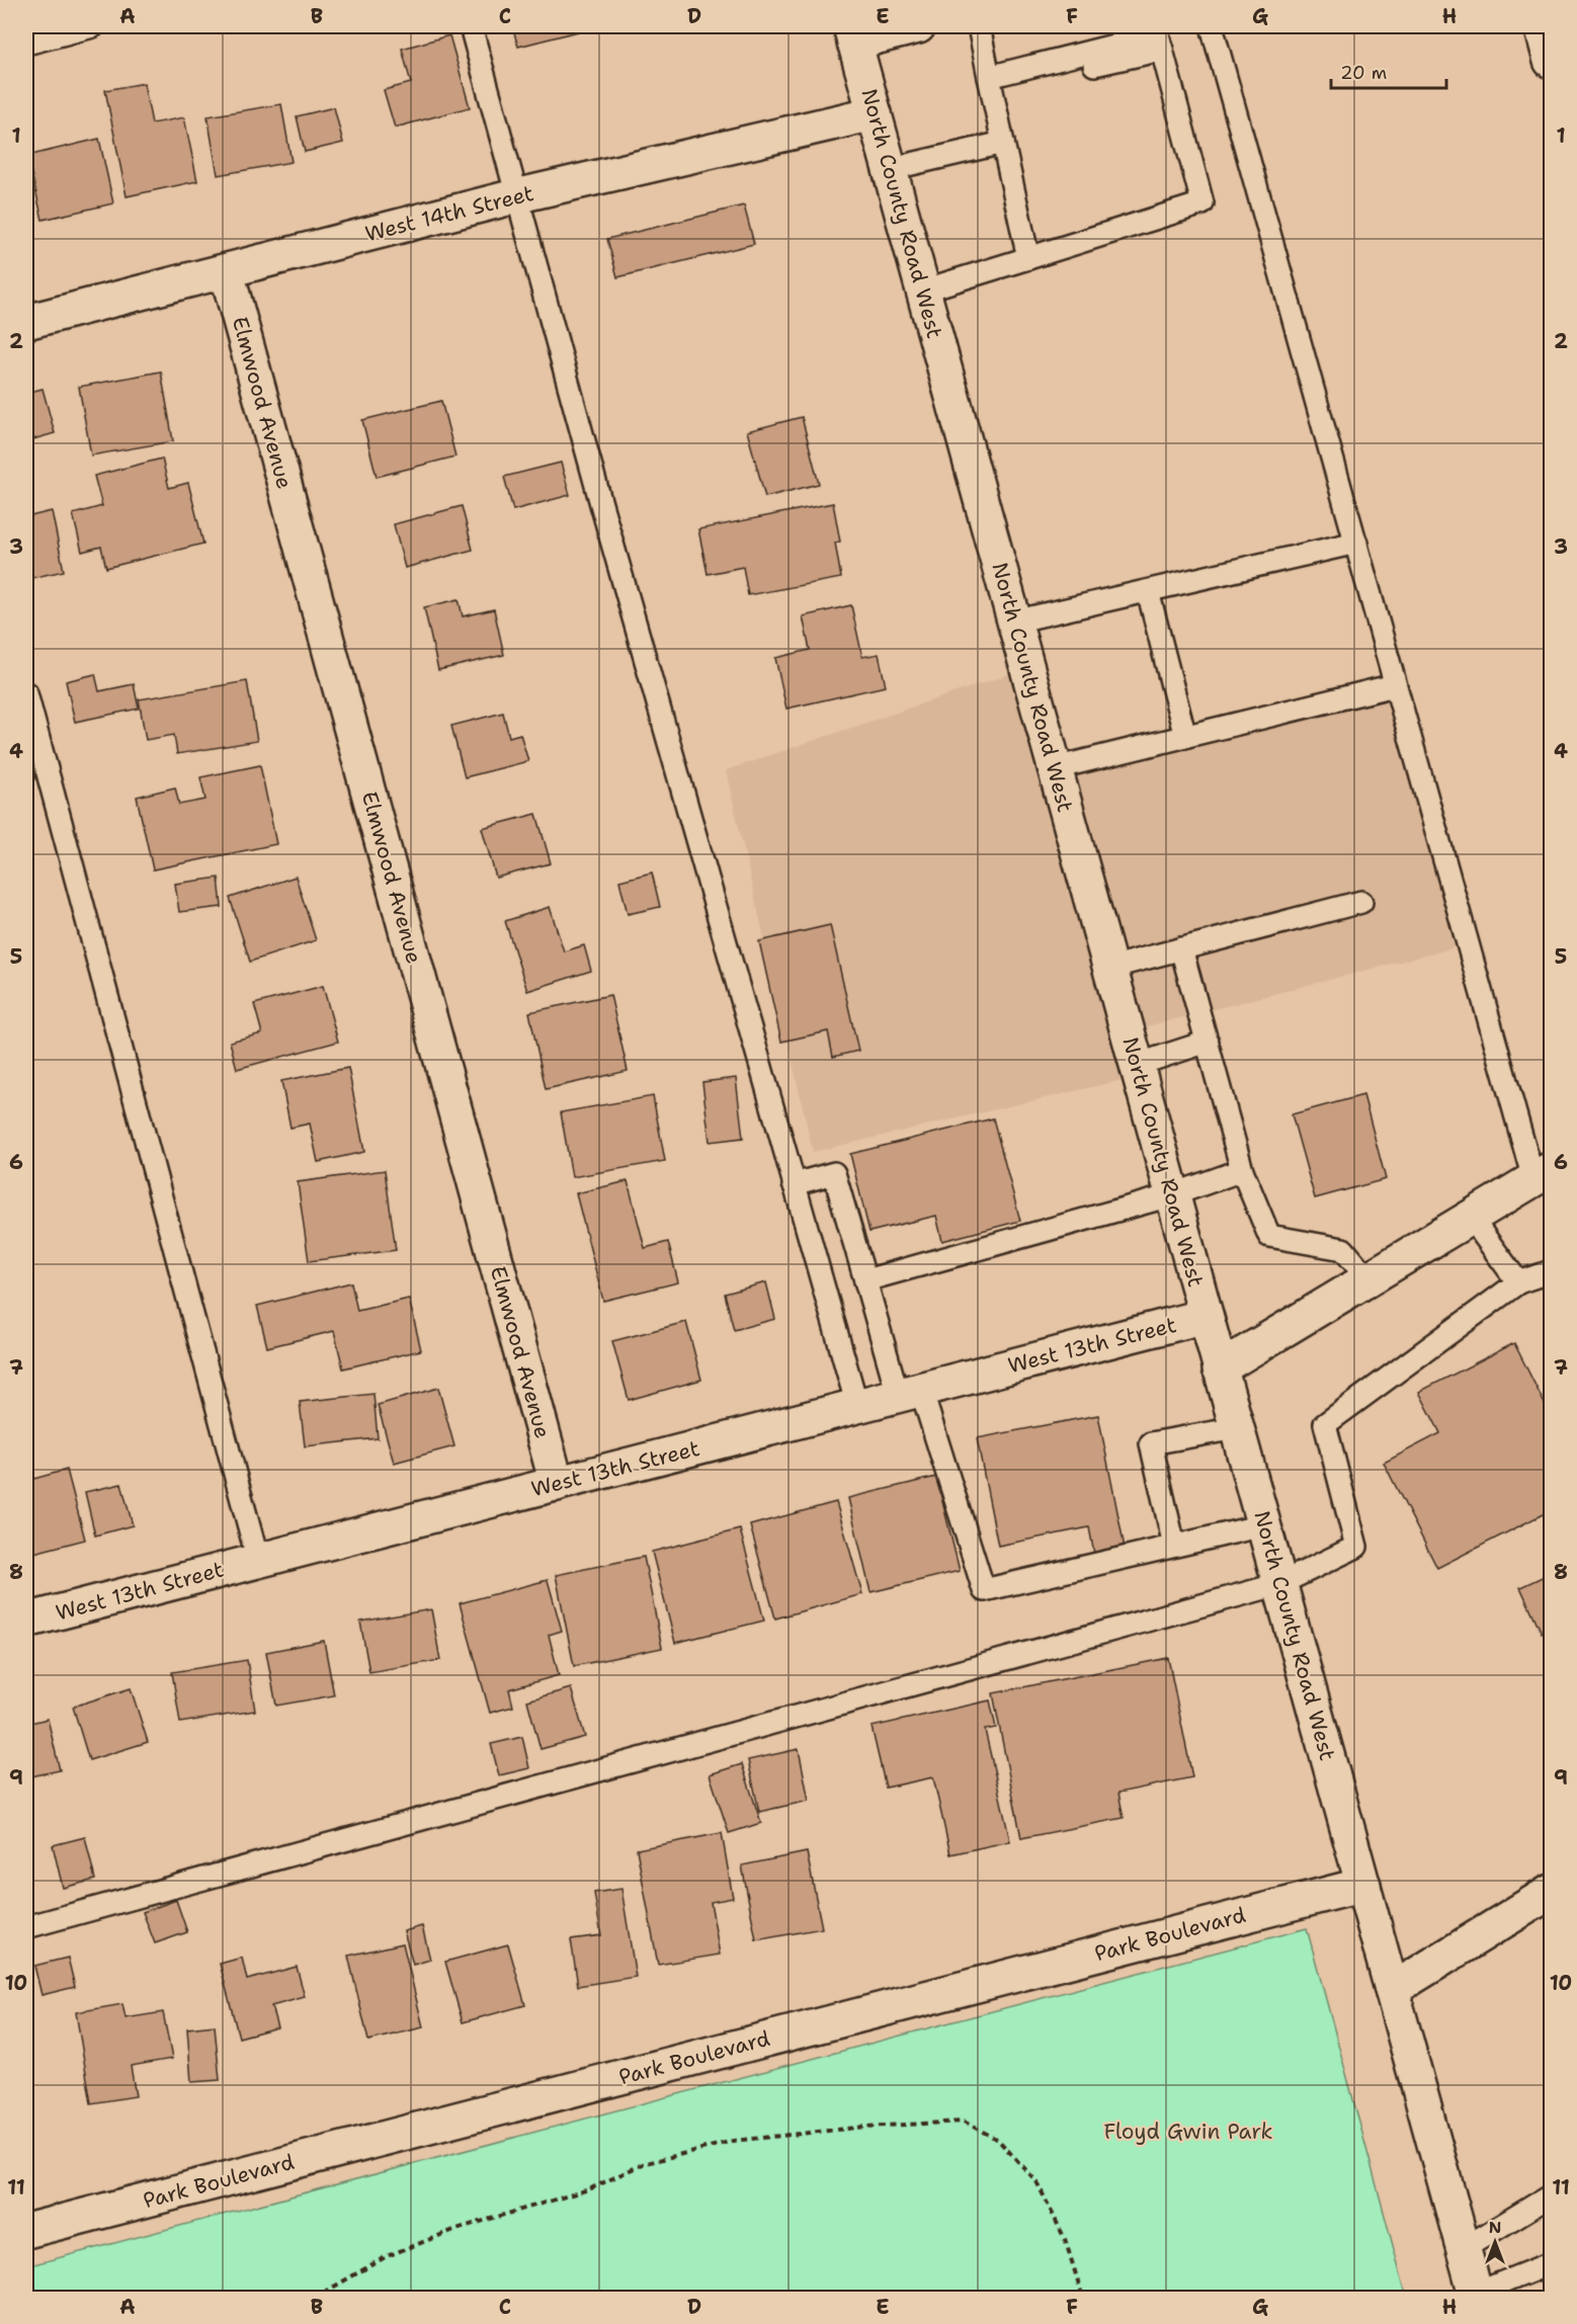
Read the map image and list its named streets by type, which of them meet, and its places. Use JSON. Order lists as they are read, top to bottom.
{
  "streets": {
    "street": [
      "West 14th Street",
      "North County Road West",
      "Elmwood Avenue",
      "West 13th Street",
      "Park Boulevard"
    ]
  },
  "crossings": [
    ["West 14th Street", "North County Road West"],
    ["West 14th Street", "Elmwood Avenue"],
    ["North County Road West", "West 13th Street"],
    ["North County Road West", "Park Boulevard"],
    ["Elmwood Avenue", "West 13th Street"]
  ],
  "parks": ["Floyd Gwin Park"],
  "scale_bar": "20 m",
  "north": "top",
  "grid": {
    "columns": [
      "A",
      "B",
      "C",
      "D",
      "E",
      "F",
      "G",
      "H"
    ],
    "rows": [
      "1",
      "2",
      "3",
      "4",
      "5",
      "6",
      "7",
      "8",
      "9",
      "10",
      "11"
    ]
  }
}
